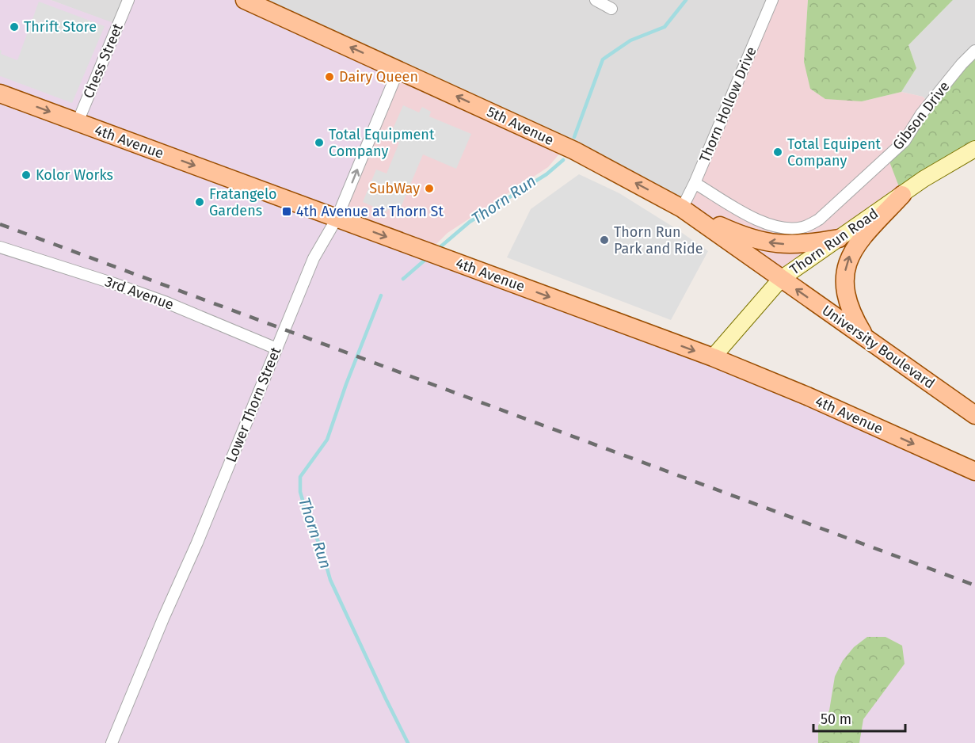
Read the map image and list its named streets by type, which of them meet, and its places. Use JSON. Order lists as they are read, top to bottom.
{
  "streets": {
    "main road": ["5th Avenue", "4th Avenue", "University Boulevard"],
    "street": [
      "Chess Street",
      "Thorn Hollow Drive",
      "Gibson Drive",
      "Thorn Run Road",
      "3rd Avenue",
      "Lower Thorn Street"
    ]
  },
  "crossings": [
    ["Chess Street", "4th Avenue"],
    ["Thorn Hollow Drive", "Gibson Drive"],
    ["Thorn Hollow Drive", "5th Avenue"],
    ["5th Avenue", "Thorn Run Road"],
    ["5th Avenue", "University Boulevard"],
    ["5th Avenue", "Lower Thorn Street"],
    ["4th Avenue", "Thorn Run Road"],
    ["4th Avenue", "Lower Thorn Street"],
    ["Thorn Run Road", "University Boulevard"],
    ["3rd Avenue", "Lower Thorn Street"]
  ],
  "one_way": ["5th Avenue", "4th Avenue", "University Boulevard"],
  "water": ["Thorn Run"],
  "places": {
    "other": [
      "Thrift Store",
      "Dairy Queen",
      "Total Equipment Company",
      "Total Equipent Company",
      "Kolor Works",
      "SubWay",
      "Fratangelo Gardens",
      "Thorn Run Park and Ride"
    ],
    "transit": ["4th Avenue at Thorn St"]
  },
  "scale_bar": "50 m"
}
